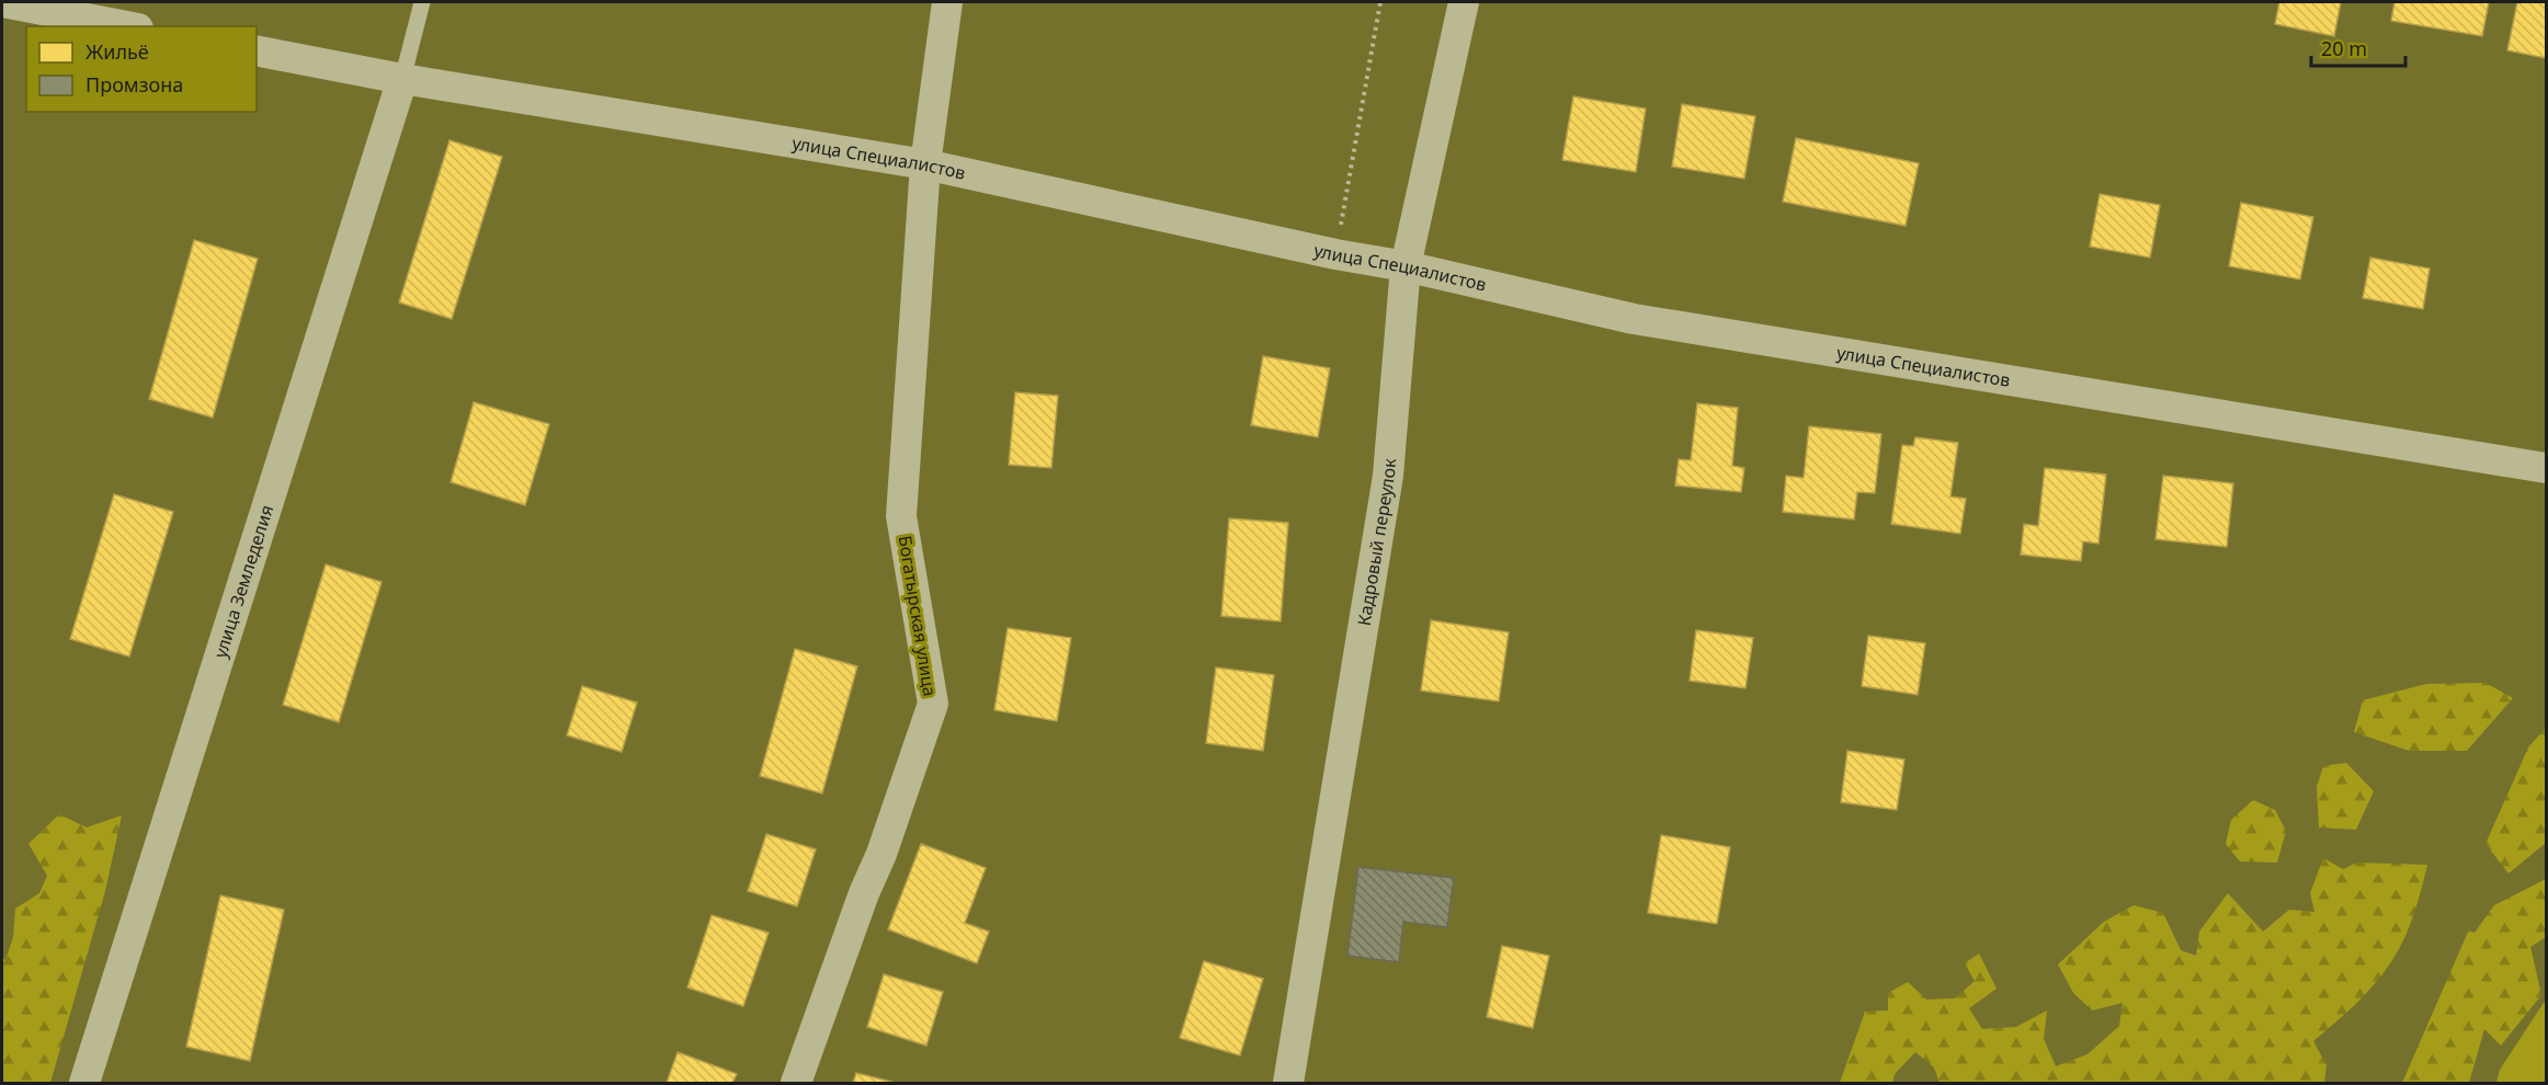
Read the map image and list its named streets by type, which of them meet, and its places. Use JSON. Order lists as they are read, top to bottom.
{
  "streets": {
    "street": [
      "улица Специалистов",
      "Кадровый переулок",
      "улица Земледелия",
      "Богатырская улица"
    ]
  },
  "crossings": [
    ["улица Специалистов", "Кадровый переулок"],
    ["улица Специалистов", "улица Земледелия"],
    ["улица Специалистов", "Богатырская улица"]
  ],
  "legend": ["Жильё", "Промзона"],
  "scale_bar": "20 m"
}
